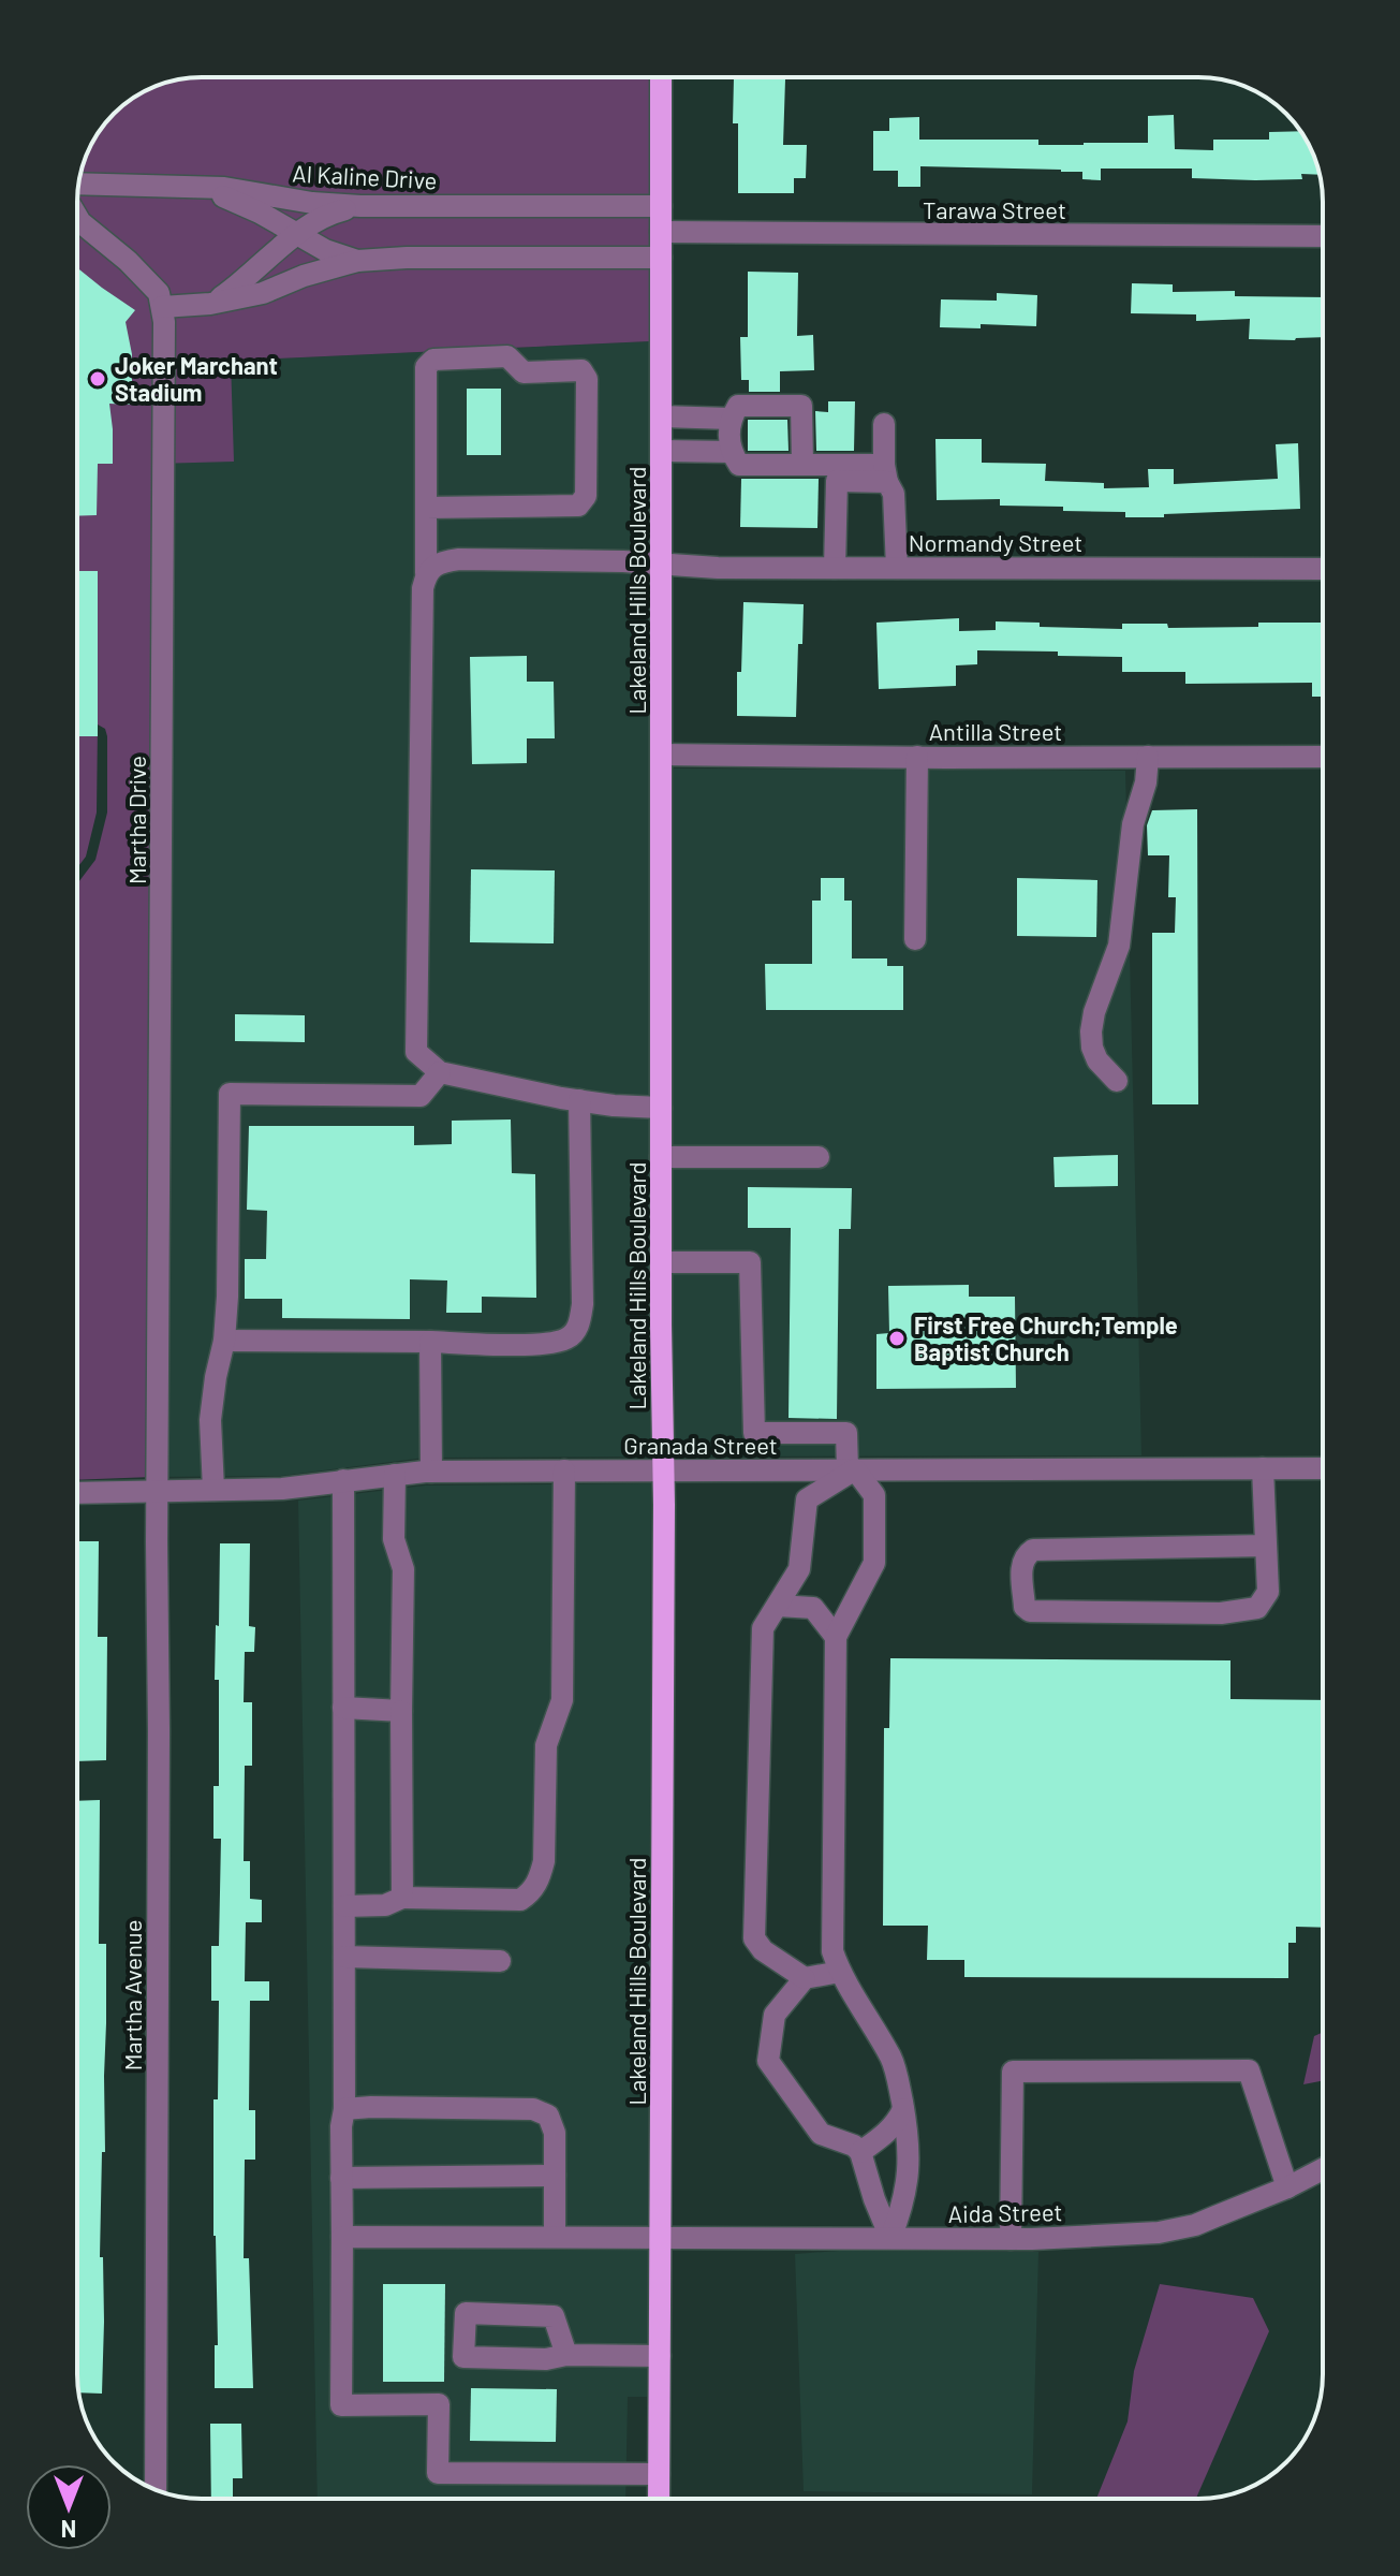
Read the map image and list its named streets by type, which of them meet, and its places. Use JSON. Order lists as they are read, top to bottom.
{
  "streets": {
    "main road": ["Lakeland Hills Boulevard"],
    "street": [
      "Al Kaline Drive",
      "Tarawa Street",
      "Normandy Street",
      "Antilla Street",
      "Martha Drive",
      "Granada Street",
      "Martha Avenue",
      "Aida Street"
    ]
  },
  "crossings": [
    ["Al Kaline Drive", "Lakeland Hills Boulevard"],
    ["Tarawa Street", "Lakeland Hills Boulevard"],
    ["Normandy Street", "Lakeland Hills Boulevard"],
    ["Lakeland Hills Boulevard", "Antilla Street"],
    ["Lakeland Hills Boulevard", "Granada Street"],
    ["Lakeland Hills Boulevard", "Aida Street"],
    ["Martha Drive", "Granada Street"],
    ["Martha Drive", "Martha Avenue"],
    ["Granada Street", "Martha Avenue"]
  ],
  "places": ["Joker Marchant Stadium", "First Free Church;Temple Baptist Church"],
  "north": "bottom"
}
